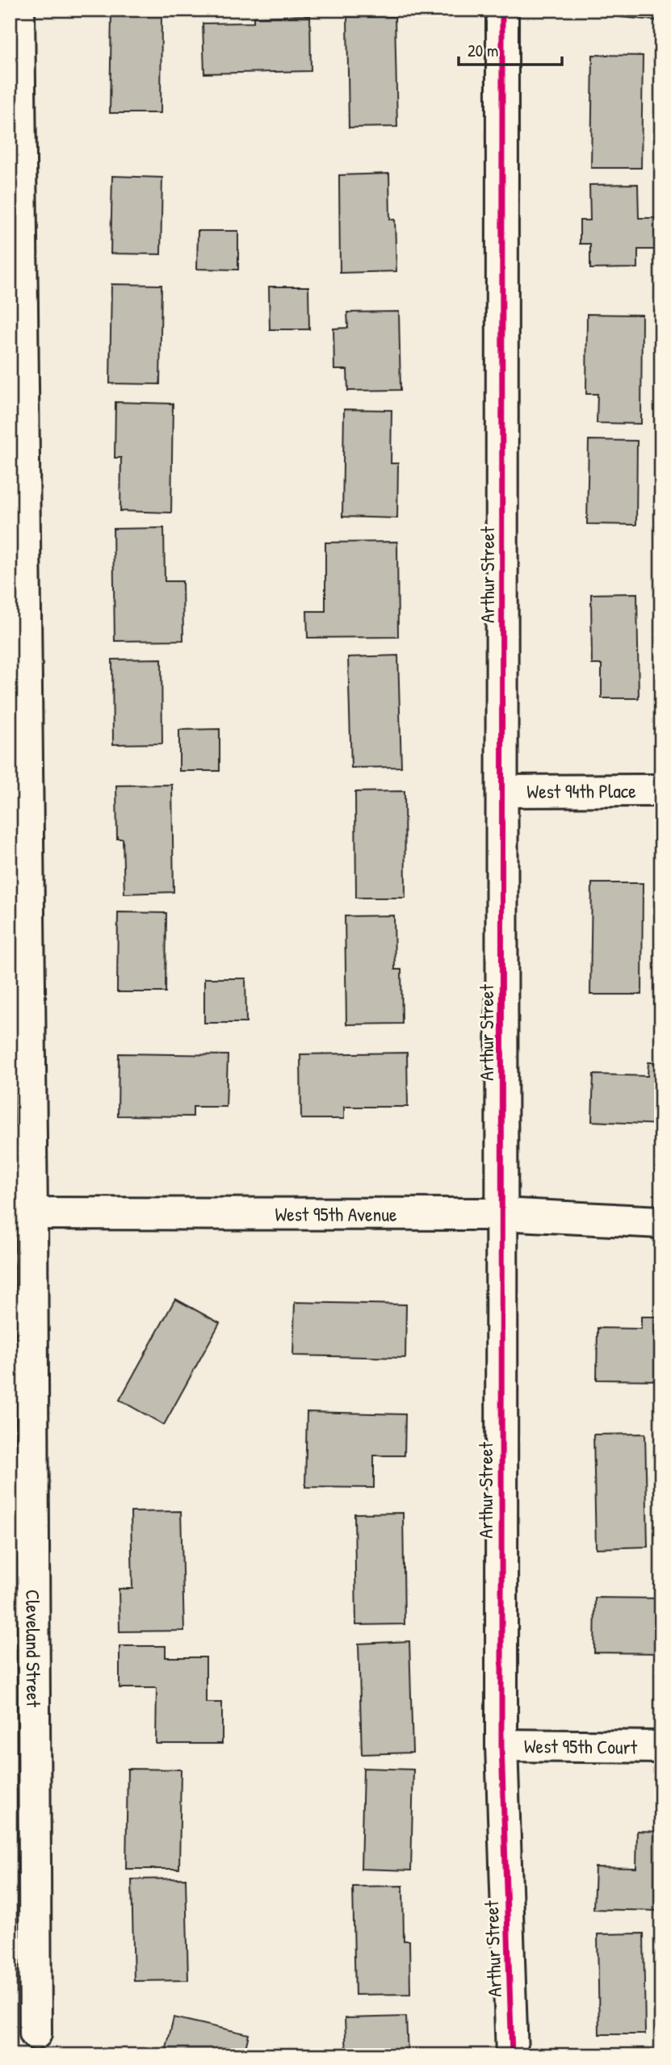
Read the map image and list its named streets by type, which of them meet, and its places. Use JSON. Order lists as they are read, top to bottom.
{
  "streets": {
    "street": [
      "Arthur Street",
      "West 94th Place",
      "West 95th Avenue",
      "Cleveland Street",
      "West 95th Court"
    ]
  },
  "crossings": [
    ["Arthur Street", "West 94th Place"],
    ["Arthur Street", "West 95th Avenue"],
    ["Arthur Street", "West 95th Court"],
    ["West 95th Avenue", "Cleveland Street"]
  ],
  "scale_bar": "20 m"
}
